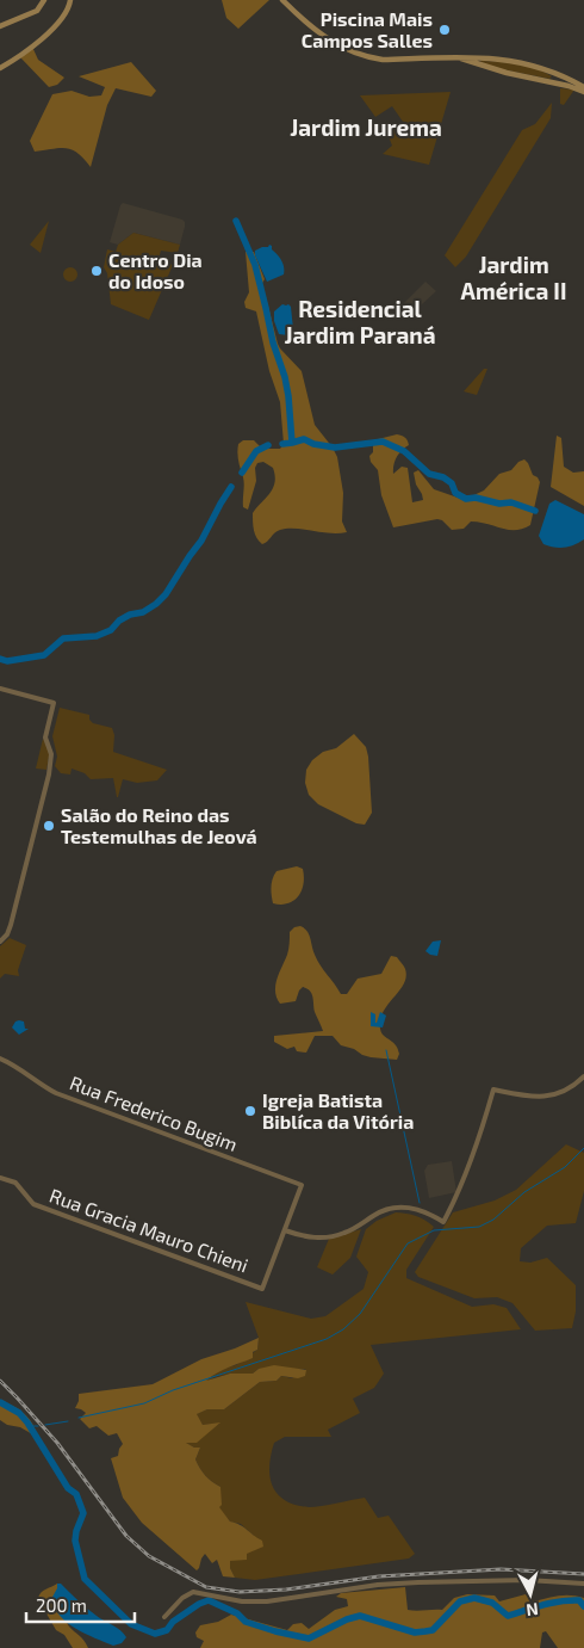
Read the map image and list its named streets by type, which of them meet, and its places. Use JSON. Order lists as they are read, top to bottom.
{
  "streets": {
    "street": ["Rua Frederico Bugim", "Rua Gracia Mauro Chieni"]
  },
  "crossings": [
    ["Rua Frederico Bugim", "Rua Gracia Mauro Chieni"]
  ],
  "districts": ["Jardim Jurema", "Jardim América II", "Residencial Jardim Paraná"],
  "places": [
    "Piscina Mais Campos Salles",
    "Centro Dia do Idoso",
    "Salão do Reino das Testemulhas de Jeová",
    "Igreja Batista Biblíca da Vitória"
  ],
  "scale_bar": "200 m",
  "north": "bottom"
}
